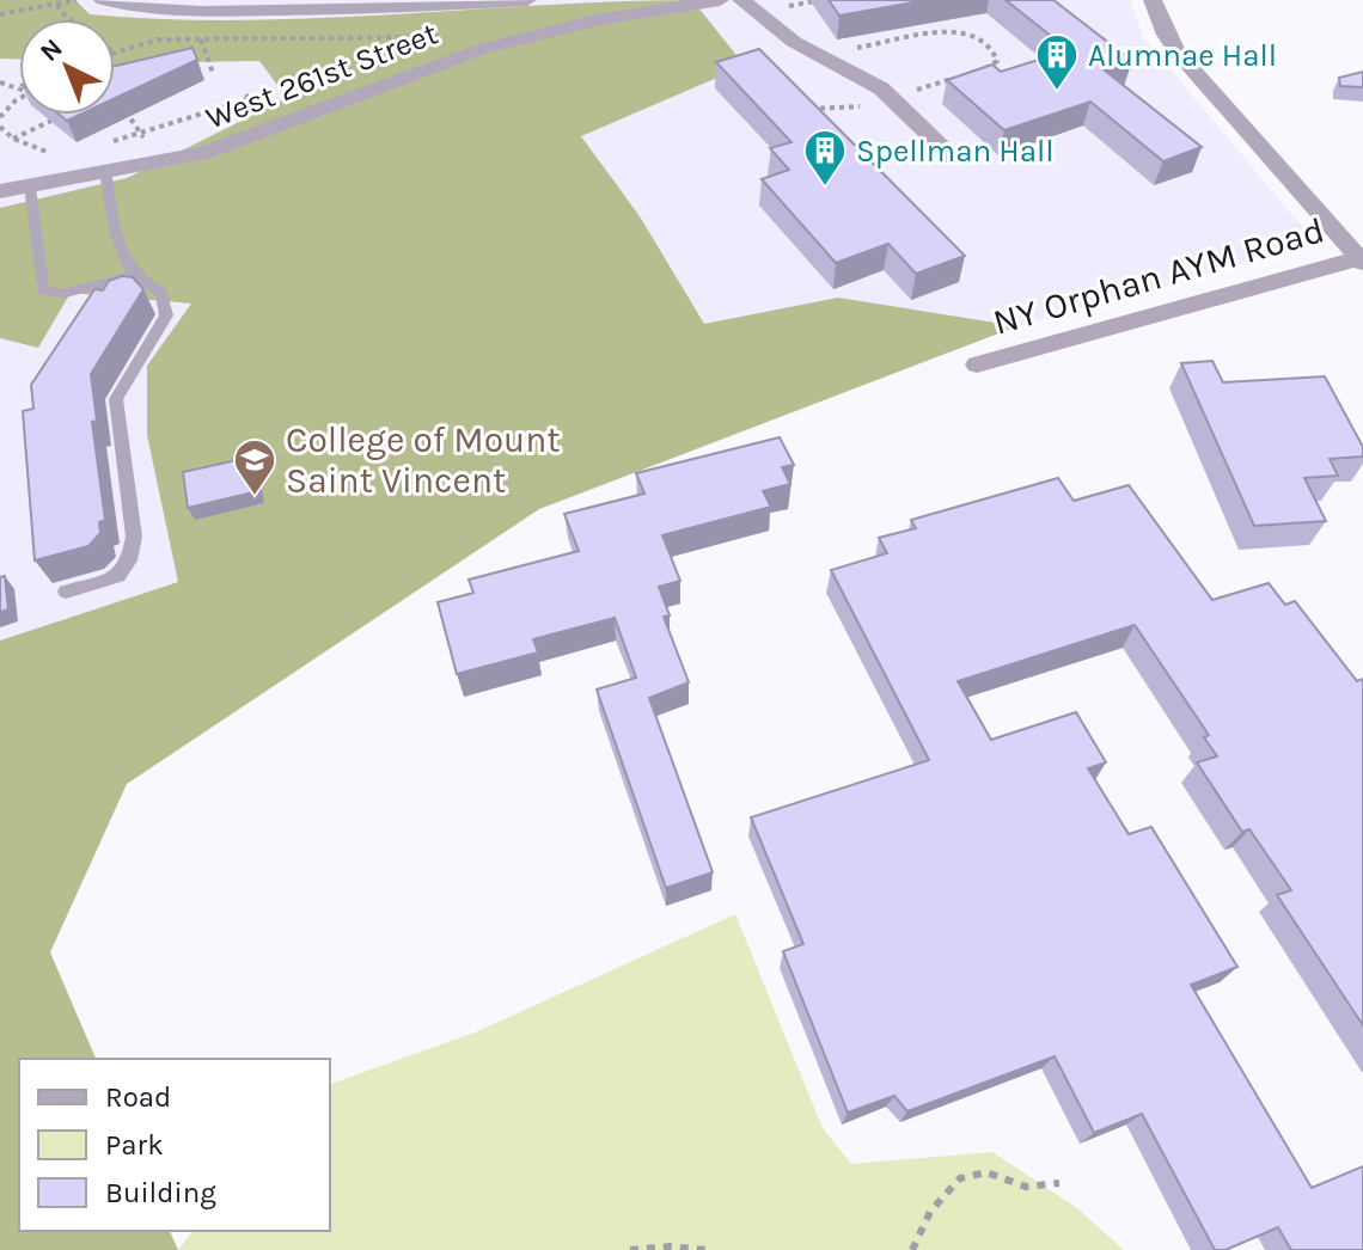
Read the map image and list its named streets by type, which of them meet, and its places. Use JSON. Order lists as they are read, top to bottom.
{
  "streets": {
    "street": ["West 261st Street", "NY Orphan AYM Road"]
  },
  "places": {
    "building": ["Alumnae Hall", "Spellman Hall"],
    "school or university": ["College of Mount Saint Vincent"]
  },
  "legend": ["Road", "Park", "Building"],
  "north": "top left"
}
